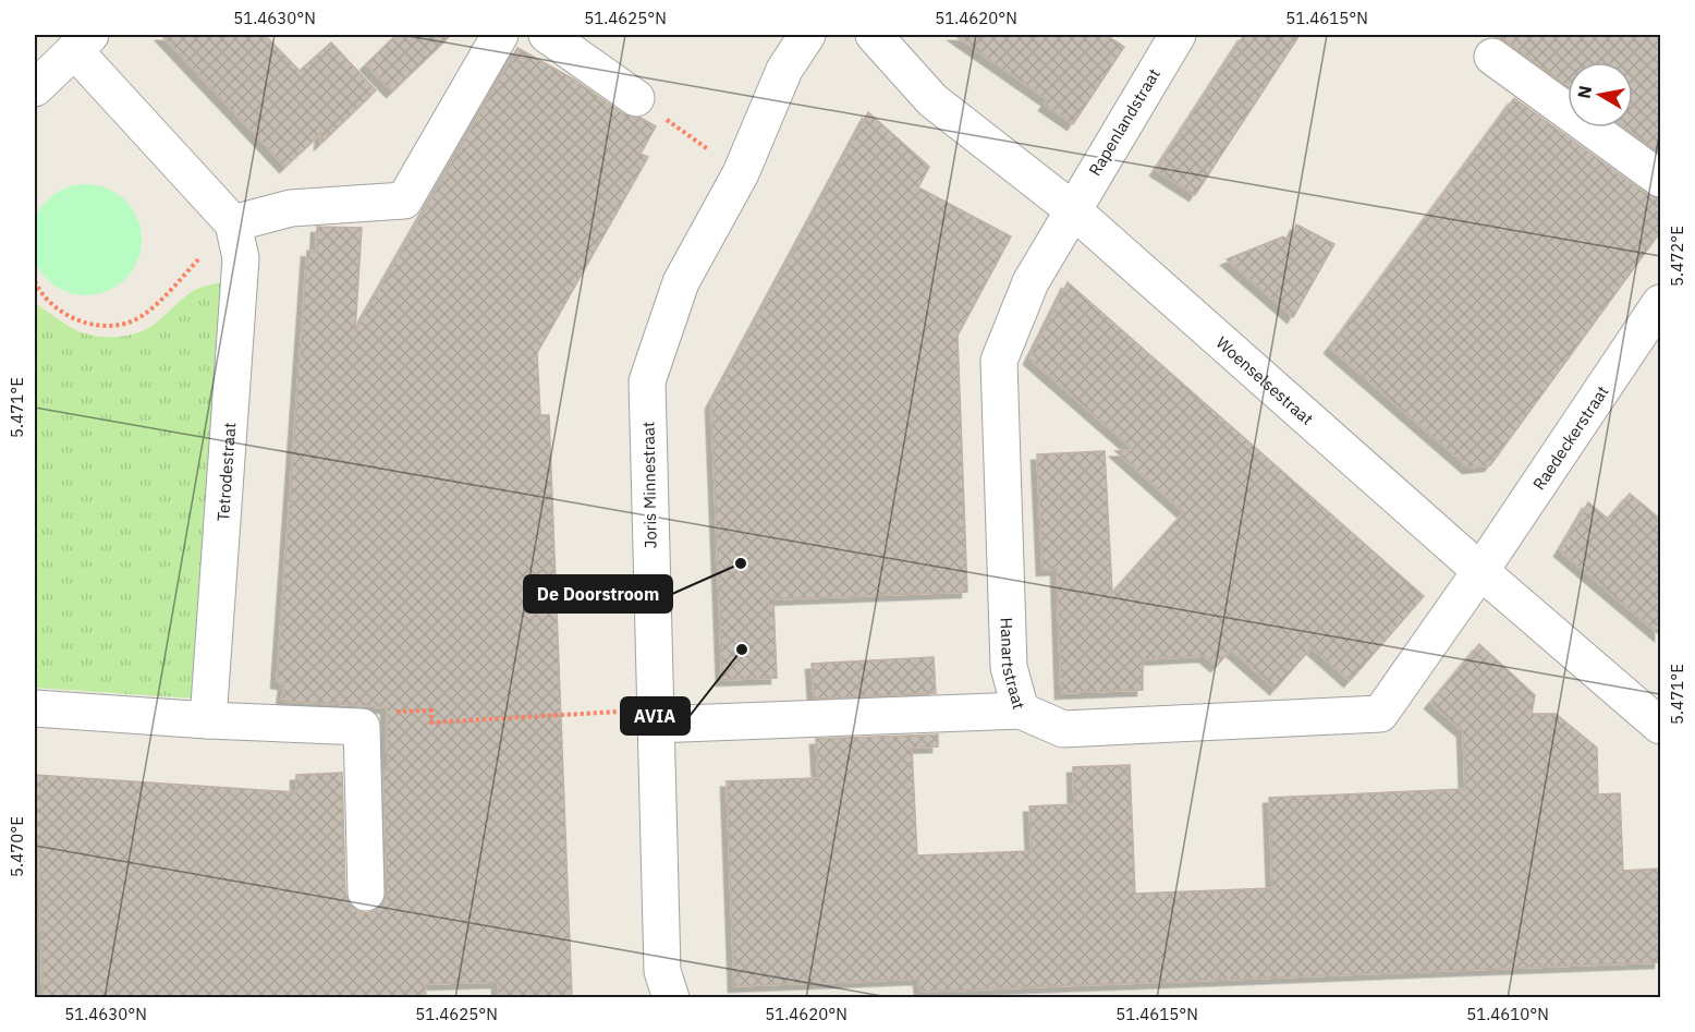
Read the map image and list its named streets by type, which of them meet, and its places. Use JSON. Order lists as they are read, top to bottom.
{
  "streets": {
    "street": [
      "Rapenlandstraat",
      "Woenselsestraat",
      "Raedeckerstraat",
      "Tetrodestraat",
      "Joris Minnestraat",
      "Hanartstraat"
    ]
  },
  "crossings": [
    ["Rapenlandstraat", "Woenselsestraat"],
    ["Rapenlandstraat", "Hanartstraat"],
    ["Woenselsestraat", "Raedeckerstraat"],
    ["Woenselsestraat", "Hanartstraat"],
    ["Raedeckerstraat", "Hanartstraat"]
  ],
  "places": ["De Doorstroom", "AVIA"],
  "north": "left",
  "coordinates": [
    "51.4630°N",
    "51.4625°N",
    "51.4620°N",
    "51.4615°N",
    "5.472°E",
    "5.471°E",
    "5.470°E",
    "51.4610°N"
  ]
}
